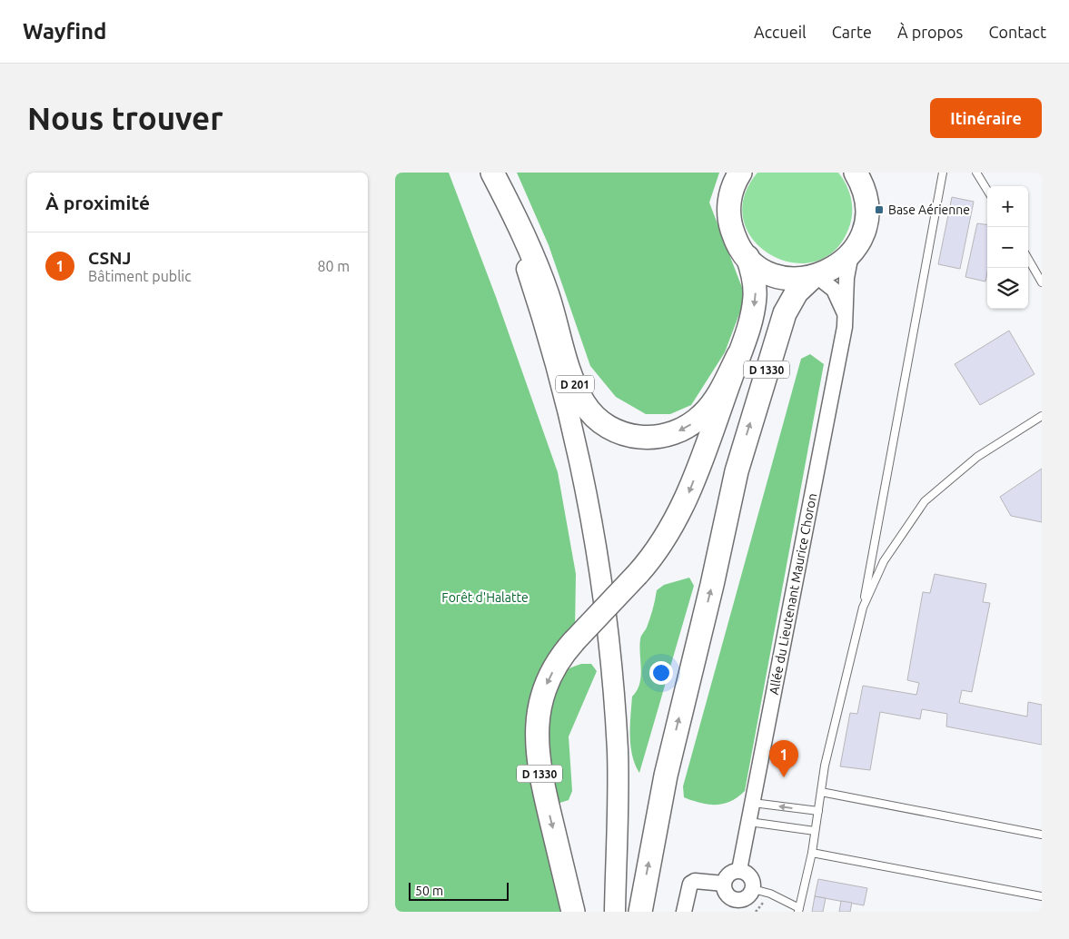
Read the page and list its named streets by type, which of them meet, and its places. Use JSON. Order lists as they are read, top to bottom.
{
  "streets": {
    "main road": ["D 1330", "D 201"],
    "street": ["Allée du Lieutenant Maurice Choron"]
  },
  "crossings": [
    ["D 1330", "D 201"]
  ],
  "parks": ["Forêt d'Halatte"],
  "places": {
    "transit": ["Base Aérienne"]
  },
  "scale_bar": "50 m",
  "page": {
    "header": "Wayfind",
    "nav": [
      "Accueil",
      "Carte",
      "À propos",
      "Contact"
    ],
    "buttons": "Itinéraire",
    "title": "Nous trouver",
    "heading": "À proximité",
    "map_buttons": ["+", "−"],
    "list": [
      {
        "mark": "1",
        "name": "CSNJ",
        "note": "Bâtiment public",
        "value": "80 m"
      }
    ],
    "pins": "1",
    "scale": "50 m"
  }
}
